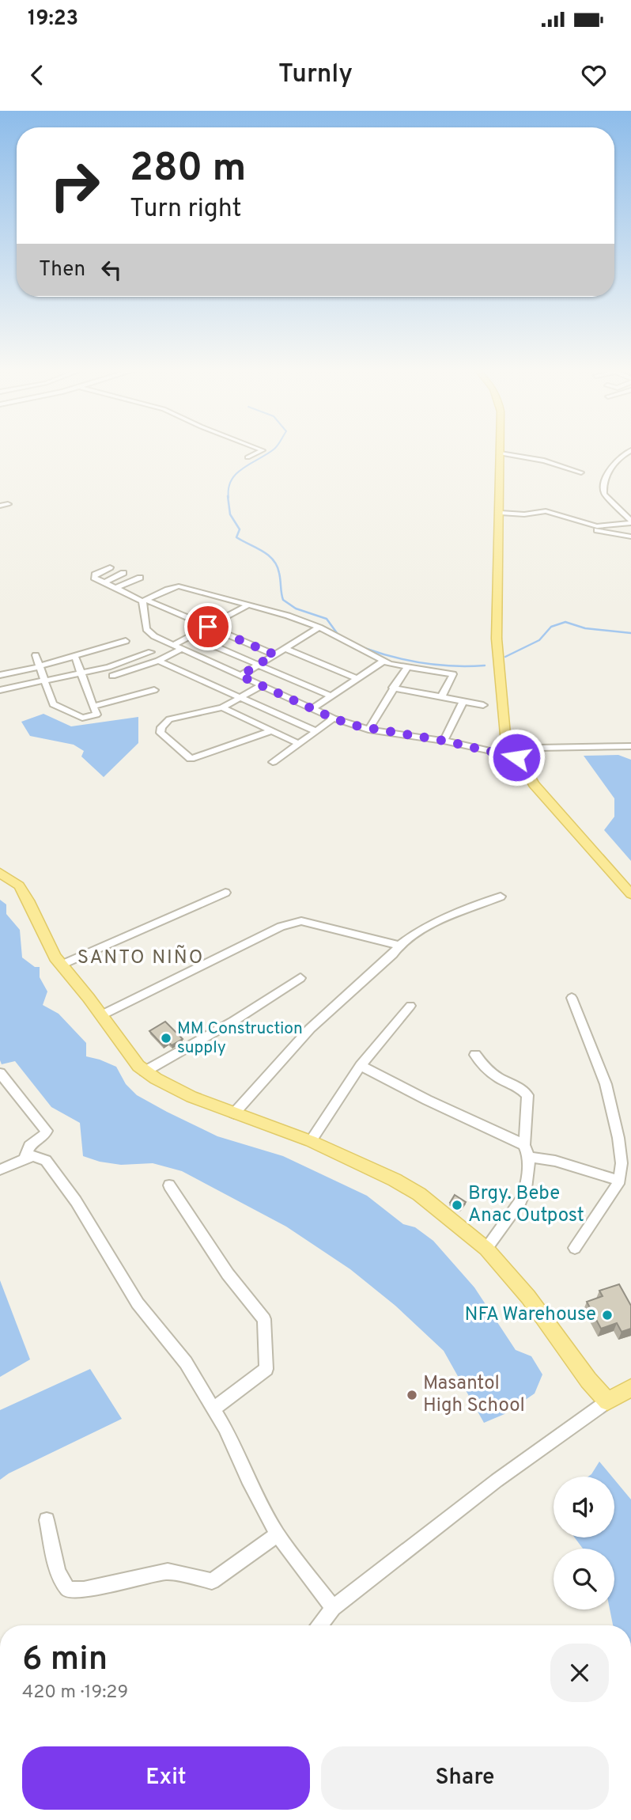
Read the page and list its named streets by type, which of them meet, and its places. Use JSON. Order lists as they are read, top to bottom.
{
  "districts": ["SANTO NIÑO"],
  "places": [
    "MM Construction supply",
    "Brgy. Bebe Anac Outpost",
    "NFA Warehouse",
    "Masantol High School"
  ],
  "page": {
    "status": "19:23",
    "header": "Turnly",
    "turn": ["280 m", "Turn right"],
    "then": "Then",
    "heading": ["6 min", "420 m · 19:29"],
    "buttons": ["Exit", "Share"]
  }
}
